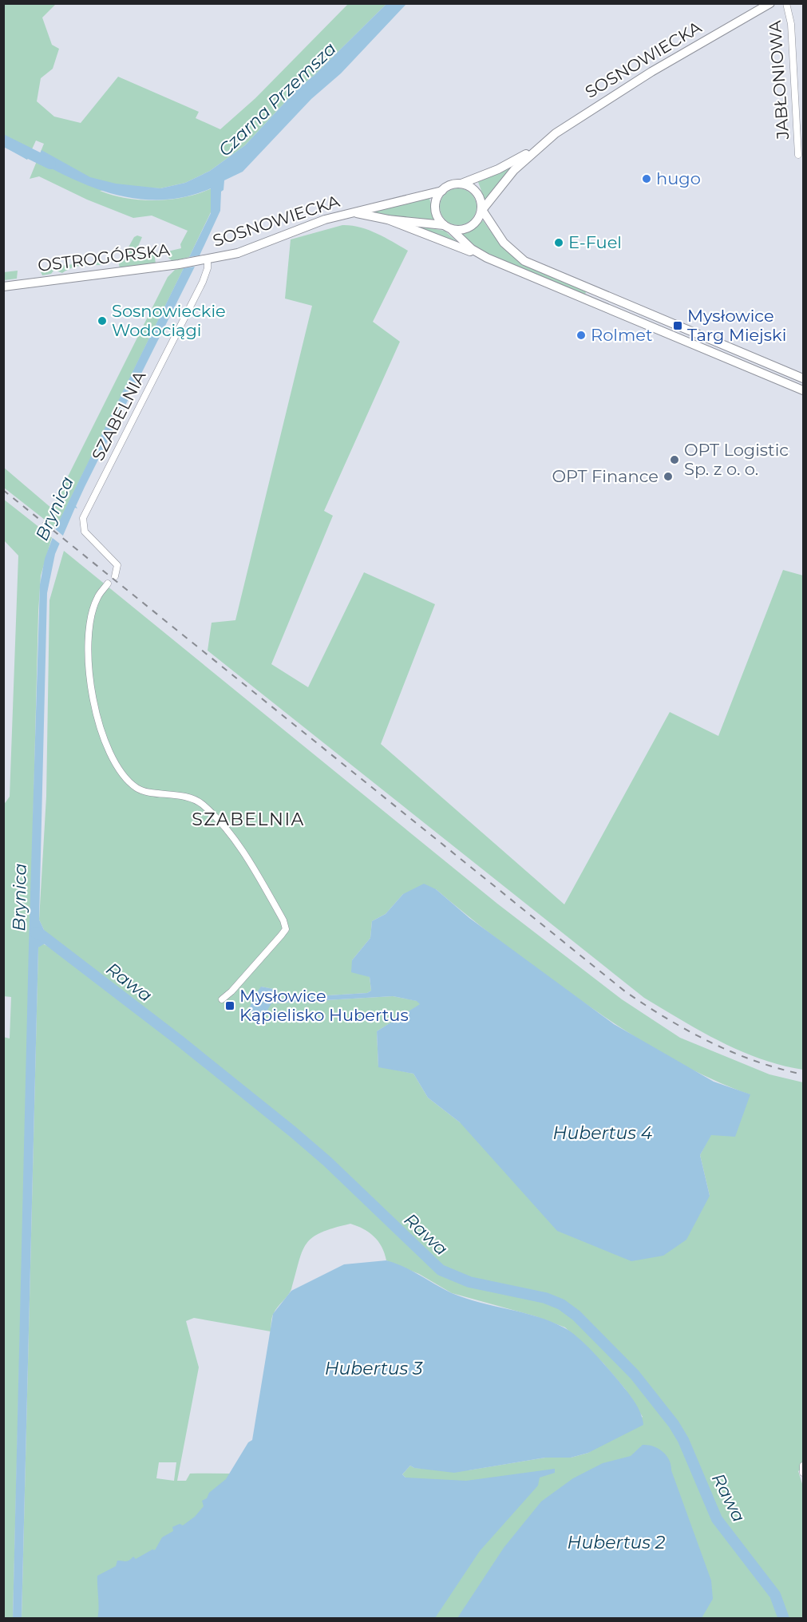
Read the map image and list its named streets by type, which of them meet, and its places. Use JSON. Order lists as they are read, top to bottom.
{
  "streets": {
    "street": [
      "SOSNOWIECKA",
      "JABŁONIOWA",
      "OSTROGÓRSKA",
      "SZABELNIA"
    ]
  },
  "crossings": [
    ["SOSNOWIECKA", "OSTROGÓRSKA"],
    ["SOSNOWIECKA", "SZABELNIA"],
    ["OSTROGÓRSKA", "SZABELNIA"]
  ],
  "districts": ["SZABELNIA"],
  "water": [
    "Czarna Przemsza",
    "Brynica",
    "Rawa",
    "Hubertus 4",
    "Hubertus 3",
    "Hubertus 2"
  ],
  "places": {
    "other": [
      "hugo",
      "E-Fuel",
      "Sosnowieckie Wodociągi",
      "Rolmet",
      "OPT Logistic Sp. z o. o.",
      "OPT Finance"
    ],
    "transit": ["Mysłowice Targ Miejski", "Mysłowice Kąpielisko Hubertus"]
  }
}
